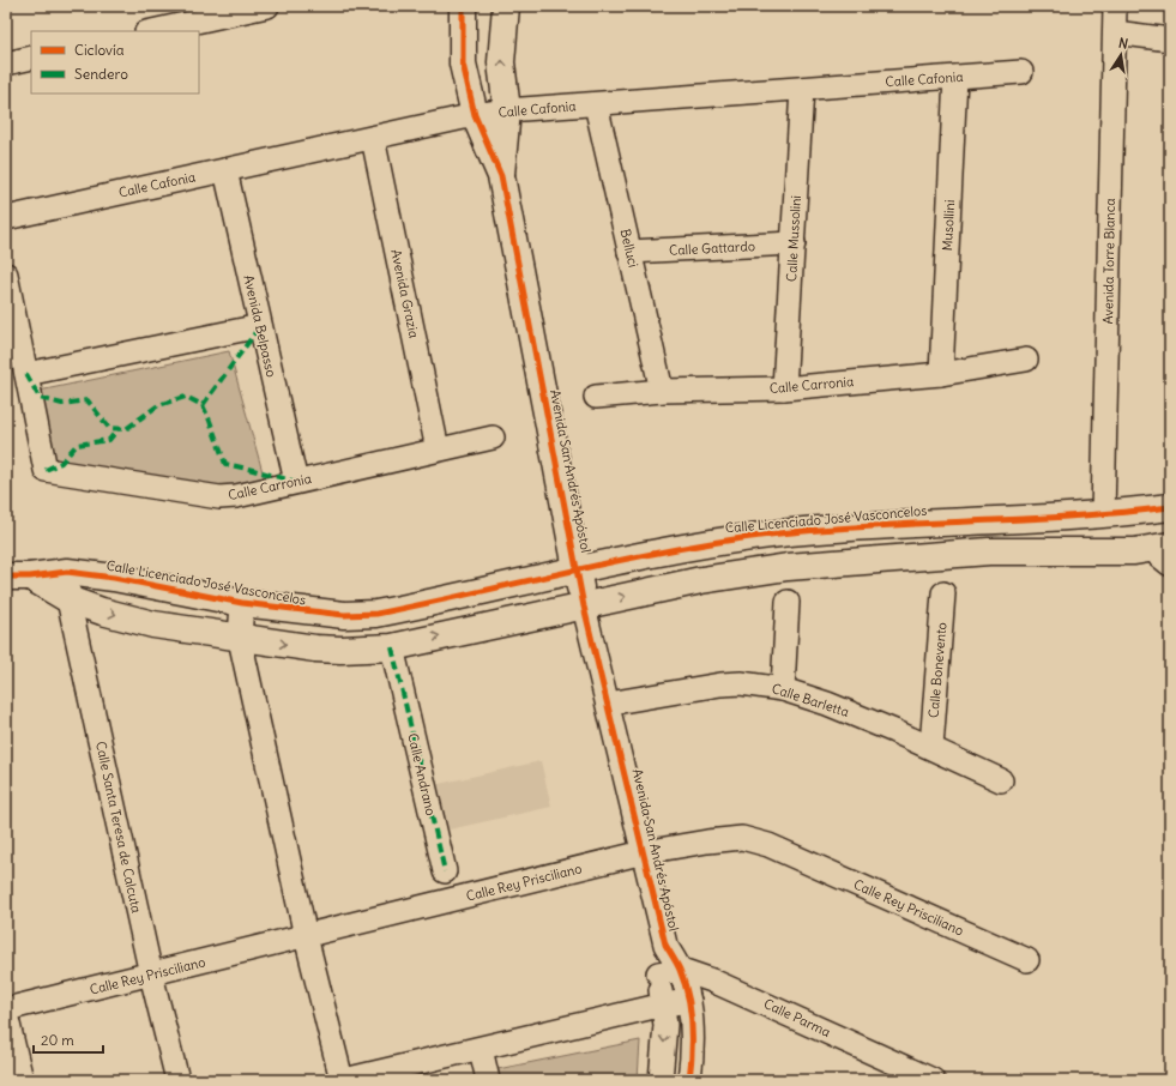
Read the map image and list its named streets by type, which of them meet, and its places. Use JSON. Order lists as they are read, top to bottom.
{
  "streets": {
    "street": [
      "Calle Cafonia",
      "Musollini",
      "Calle Mussolini",
      "Belluci",
      "Calle Gattardo",
      "Avenida Torre Blanca",
      "Avenida Grazia",
      "Avenida Belpasso",
      "Calle Carronia",
      "Avenida San Andrés Apóstol",
      "Calle Licenciado José Vasconcelos",
      "Calle Bonevento",
      "Calle Barletta",
      "Calle Andrano",
      "Calle Santa Teresa de Calcuta",
      "Calle Rey Prisciliano",
      "Calle Parma"
    ]
  },
  "crossings": [
    ["Calle Cafonia", "Musollini"],
    ["Calle Cafonia", "Calle Mussolini"],
    ["Calle Cafonia", "Belluci"],
    ["Calle Cafonia", "Avenida Grazia"],
    ["Calle Cafonia", "Avenida Belpasso"],
    ["Calle Cafonia", "Avenida San Andrés Apóstol"],
    ["Musollini", "Calle Carronia"],
    ["Calle Mussolini", "Calle Gattardo"],
    ["Calle Mussolini", "Calle Carronia"],
    ["Belluci", "Calle Gattardo"],
    ["Belluci", "Calle Carronia"],
    ["Avenida Torre Blanca", "Calle Licenciado José Vasconcelos"],
    ["Avenida Grazia", "Calle Carronia"],
    ["Avenida Belpasso", "Calle Carronia"],
    ["Avenida San Andrés Apóstol", "Calle Licenciado José Vasconcelos"],
    ["Avenida San Andrés Apóstol", "Calle Barletta"],
    ["Avenida San Andrés Apóstol", "Calle Rey Prisciliano"],
    ["Avenida San Andrés Apóstol", "Calle Parma"],
    ["Calle Licenciado José Vasconcelos", "Calle Andrano"],
    ["Calle Licenciado José Vasconcelos", "Calle Santa Teresa de Calcuta"],
    ["Calle Bonevento", "Calle Barletta"],
    ["Calle Santa Teresa de Calcuta", "Calle Rey Prisciliano"]
  ],
  "legend": ["Ciclovía", "Sendero"],
  "scale_bar": "20 m",
  "north": "top"
}
